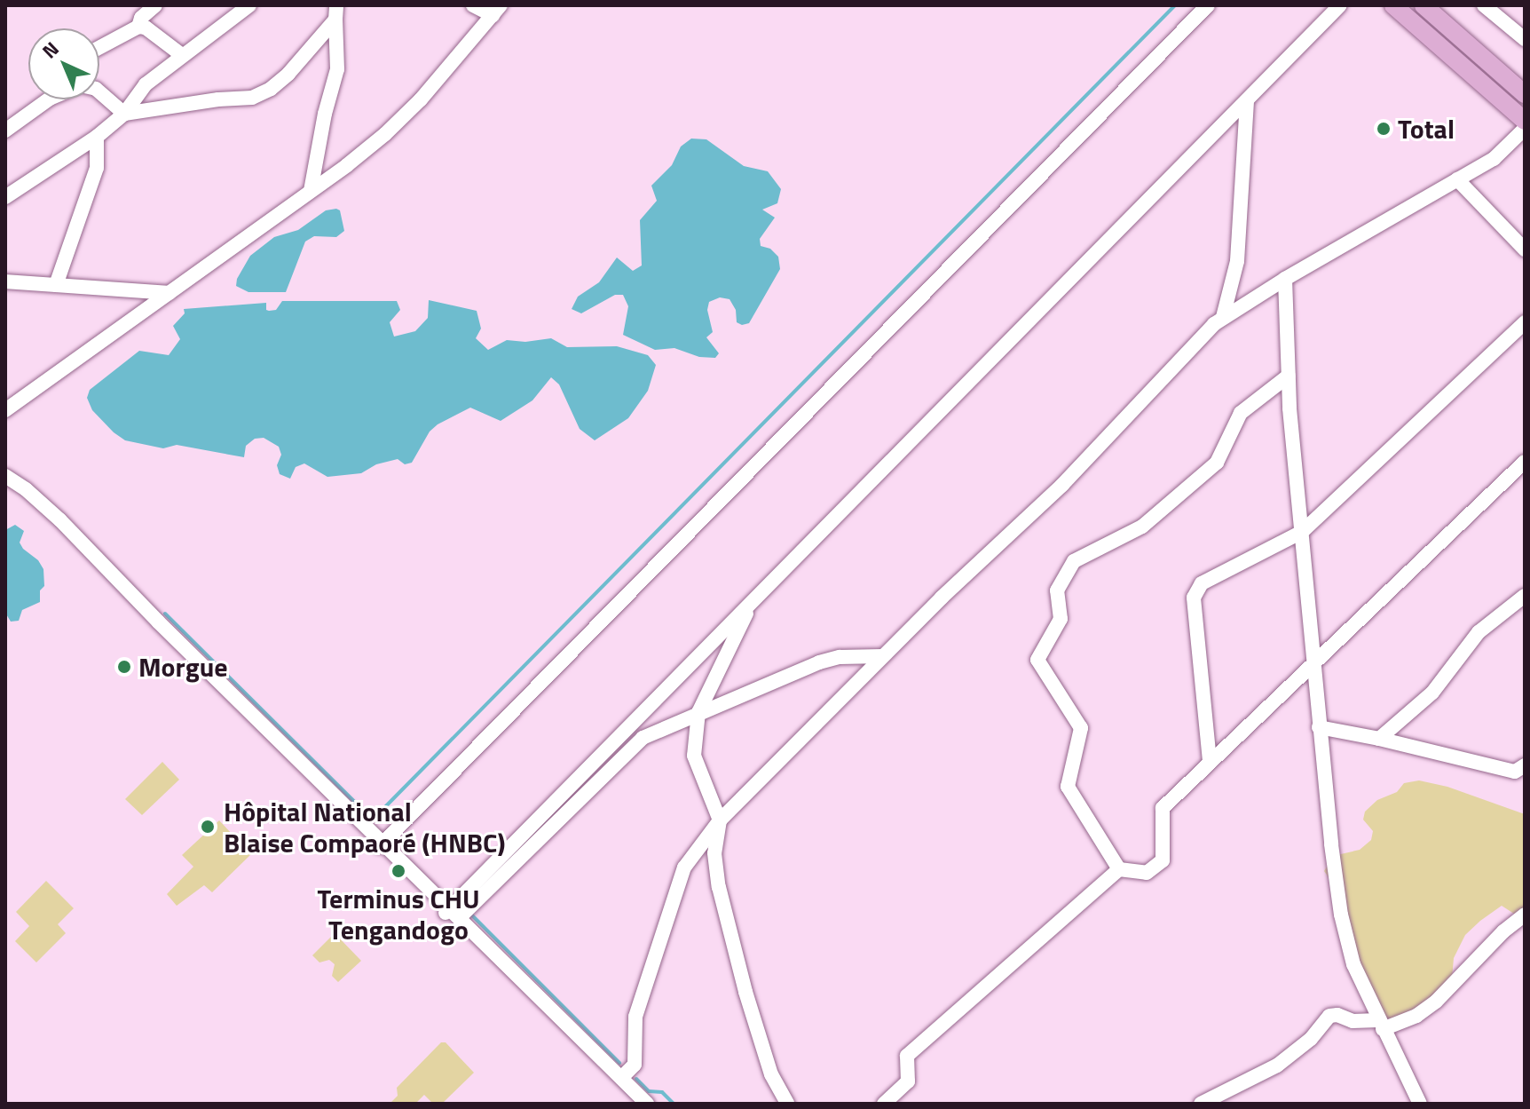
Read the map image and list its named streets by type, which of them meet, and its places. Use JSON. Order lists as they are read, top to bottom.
{
  "places": [
    "Total",
    "Morgue",
    "Hôpital National Blaise Compaoré (HNBC)",
    "Terminus CHU Tengandogo"
  ],
  "north": "top left"
}
